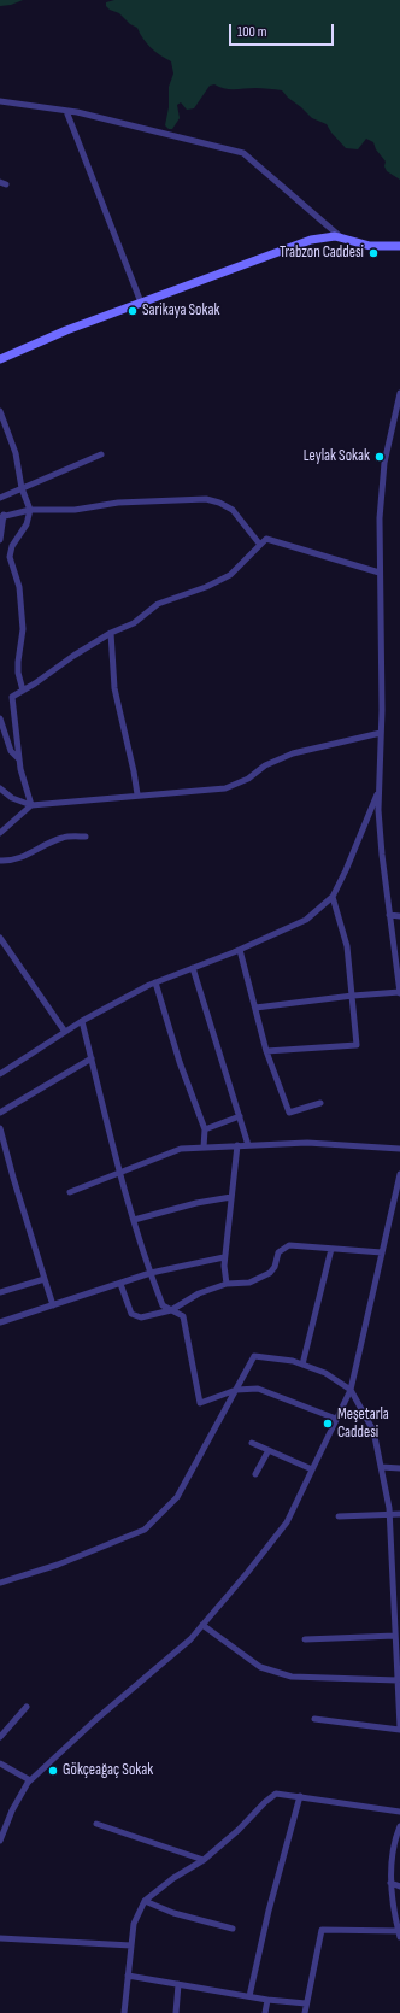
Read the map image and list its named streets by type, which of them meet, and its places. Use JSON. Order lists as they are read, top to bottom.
{
  "places": [
    "Trabzon Caddesi",
    "Sarikaya Sokak",
    "Leylak Sokak",
    "Meşetarla Caddesi",
    "Gökçeağaç Sokak"
  ],
  "scale_bar": "100 m"
}
